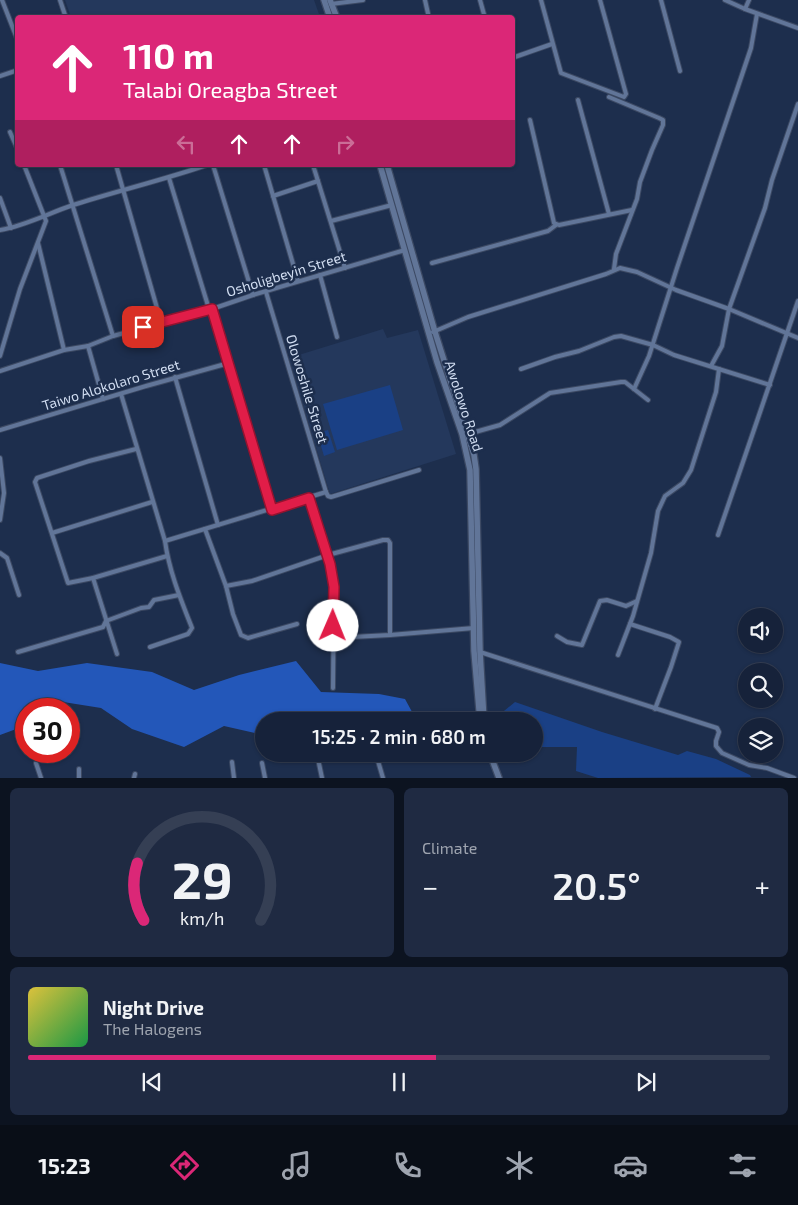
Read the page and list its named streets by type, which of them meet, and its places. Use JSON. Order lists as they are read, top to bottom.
{
  "streets": {
    "main road": ["Awolowo Road"],
    "street": ["Osholigbeyin Street", "Taiwo Alokolaro Street", "Olowoshile Street"]
  },
  "crossings": [
    ["Osholigbeyin Street", "Olowoshile Street"],
    ["Osholigbeyin Street", "Awolowo Road"]
  ],
  "page": {
    "turn": ["110 m", "Talabi Oreagba Street"],
    "limit": "30",
    "trip": "15:25 · 2 min · 680 m",
    "tile": "Climate",
    "heat": ["−", "20.5°", "+"],
    "song": ["Night Drive", "The Halogens"],
    "tabs": "15:23",
    "gauge": ["29", "km/h"]
  }
}
